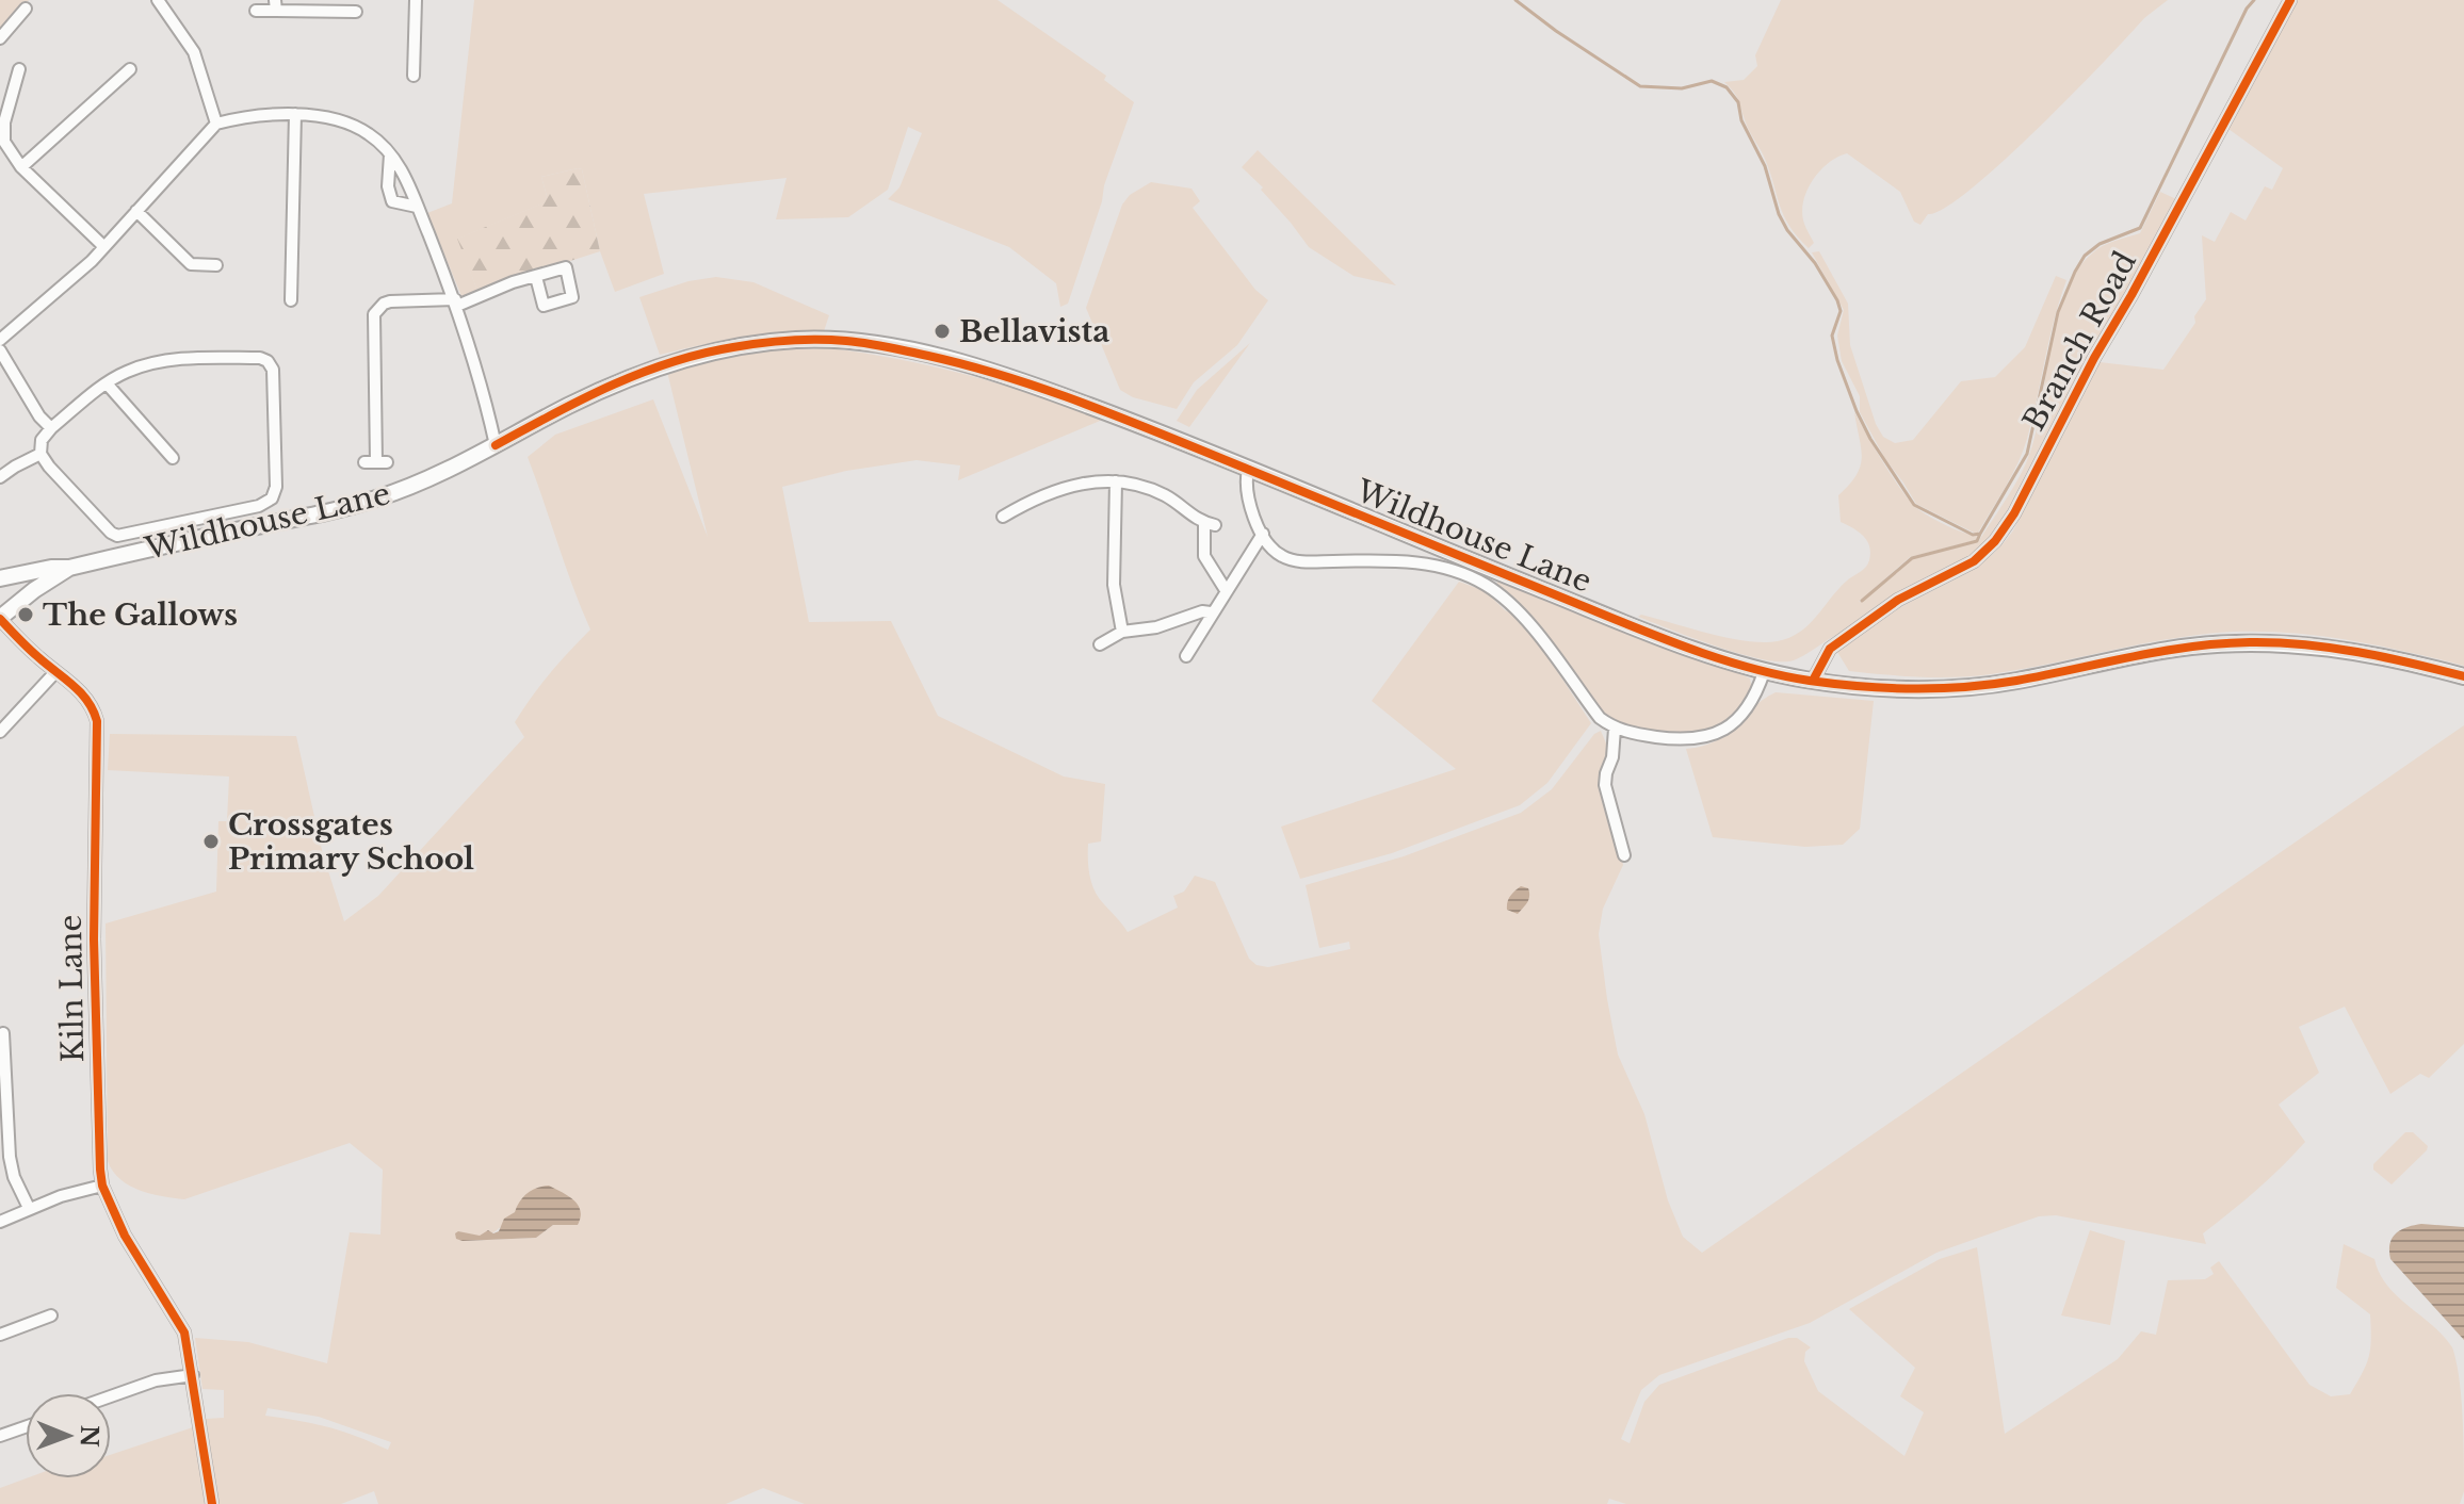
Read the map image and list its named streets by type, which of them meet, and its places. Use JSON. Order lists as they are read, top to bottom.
{
  "streets": {
    "main road": ["Wildhouse Lane"],
    "street": ["Branch Road", "Kiln Lane"]
  },
  "crossings": [
    ["Branch Road", "Wildhouse Lane"],
    ["Wildhouse Lane", "Kiln Lane"]
  ],
  "places": ["Bellavista", "The Gallows", "Crossgates Primary School"],
  "north": "right"
}
